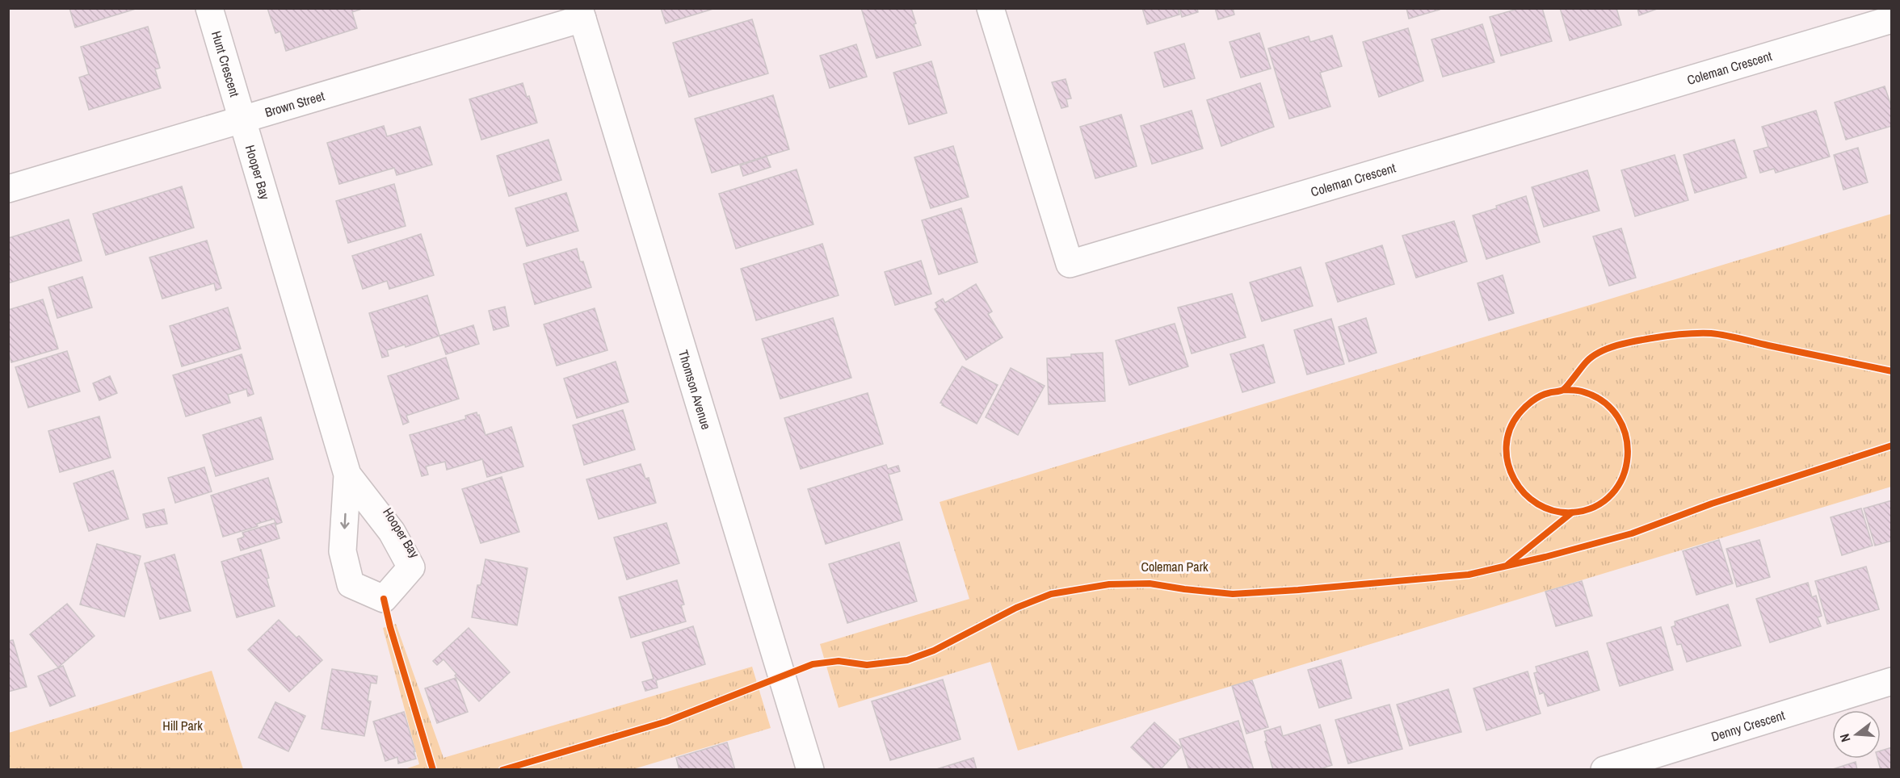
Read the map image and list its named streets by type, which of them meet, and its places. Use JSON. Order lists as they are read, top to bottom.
{
  "streets": {
    "street": [
      "Hunt Crescent",
      "Coleman Crescent",
      "Brown Street",
      "Hooper Bay",
      "Thomson Avenue",
      "Denny Crescent"
    ]
  },
  "crossings": [
    ["Hunt Crescent", "Brown Street"],
    ["Hunt Crescent", "Hooper Bay"],
    ["Brown Street", "Hooper Bay"],
    ["Brown Street", "Thomson Avenue"]
  ],
  "parks": ["Coleman Park", "Hill Park"],
  "north": "left"
}
